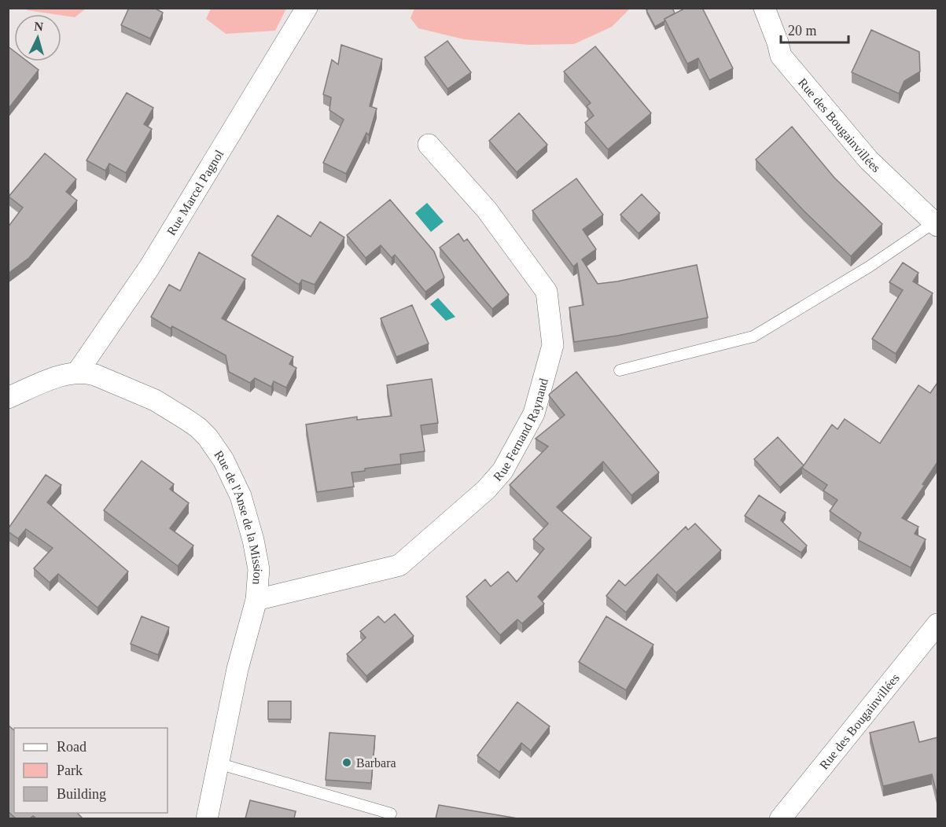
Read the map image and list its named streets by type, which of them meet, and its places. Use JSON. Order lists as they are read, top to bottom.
{
  "streets": {
    "street": [
      "Rue des Bougainvillées",
      "Rue Marcel Pagnol",
      "Rue Fernand Raynaud",
      "Rue de l'Anse de la Mission"
    ]
  },
  "crossings": [
    ["Rue Marcel Pagnol", "Rue de l'Anse de la Mission"],
    ["Rue Fernand Raynaud", "Rue de l'Anse de la Mission"]
  ],
  "places": ["Barbara"],
  "legend": ["Road", "Park", "Building"],
  "scale_bar": "20 m",
  "north": "top"
}
